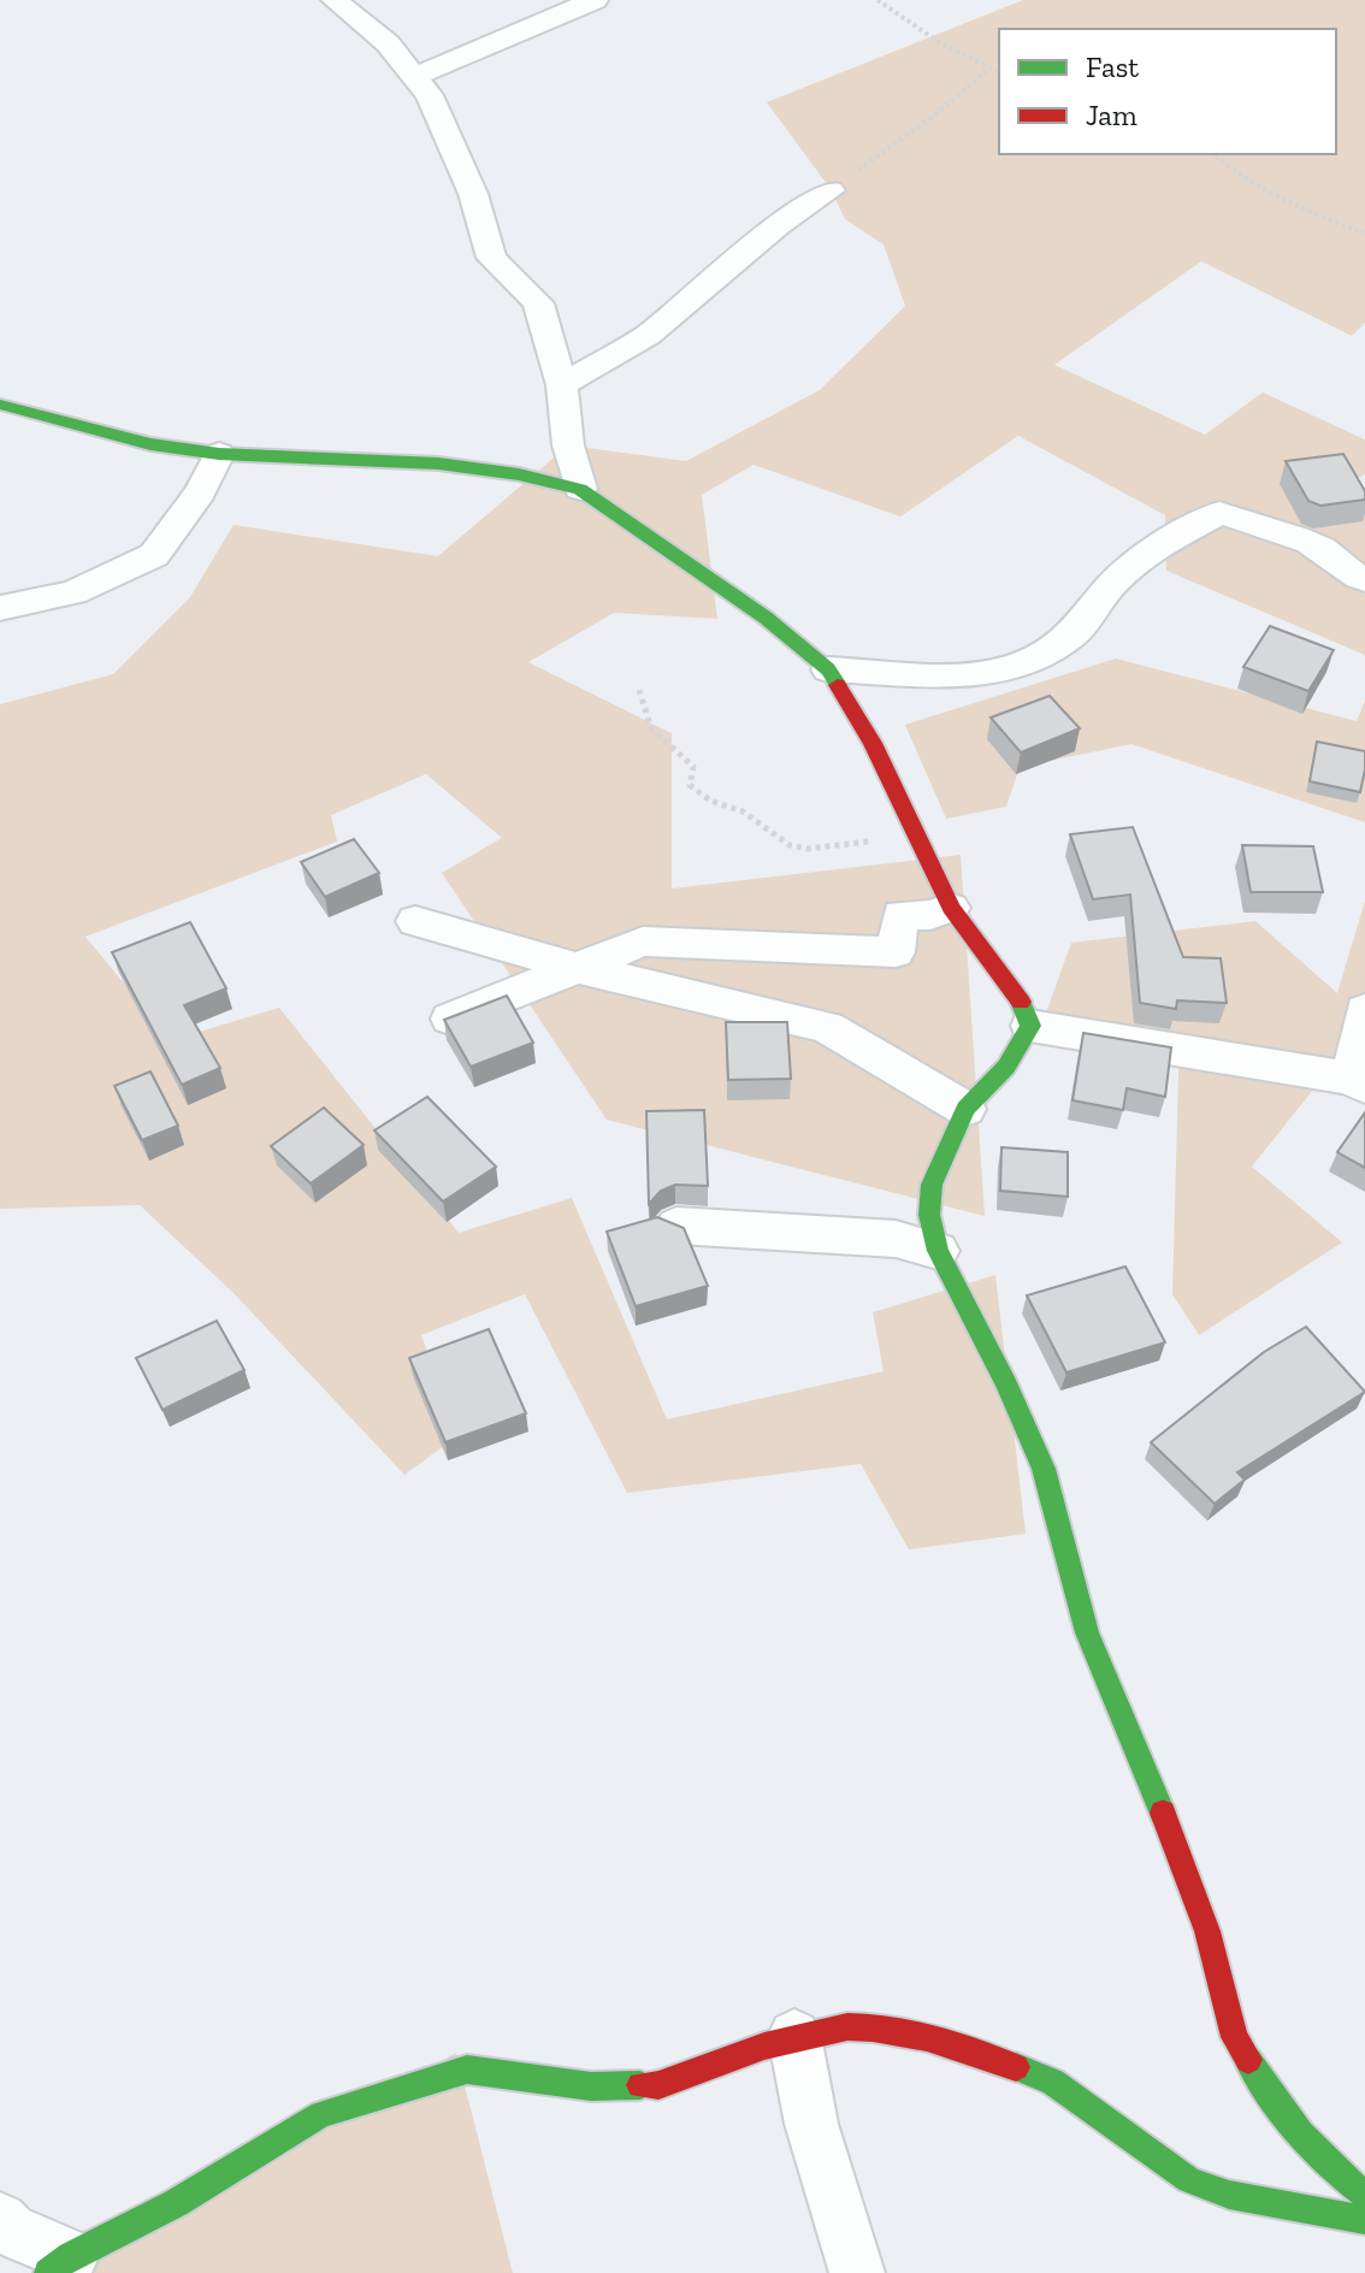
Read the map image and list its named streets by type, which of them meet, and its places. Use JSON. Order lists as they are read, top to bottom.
{
  "legend": ["Fast", "Jam"]
}
